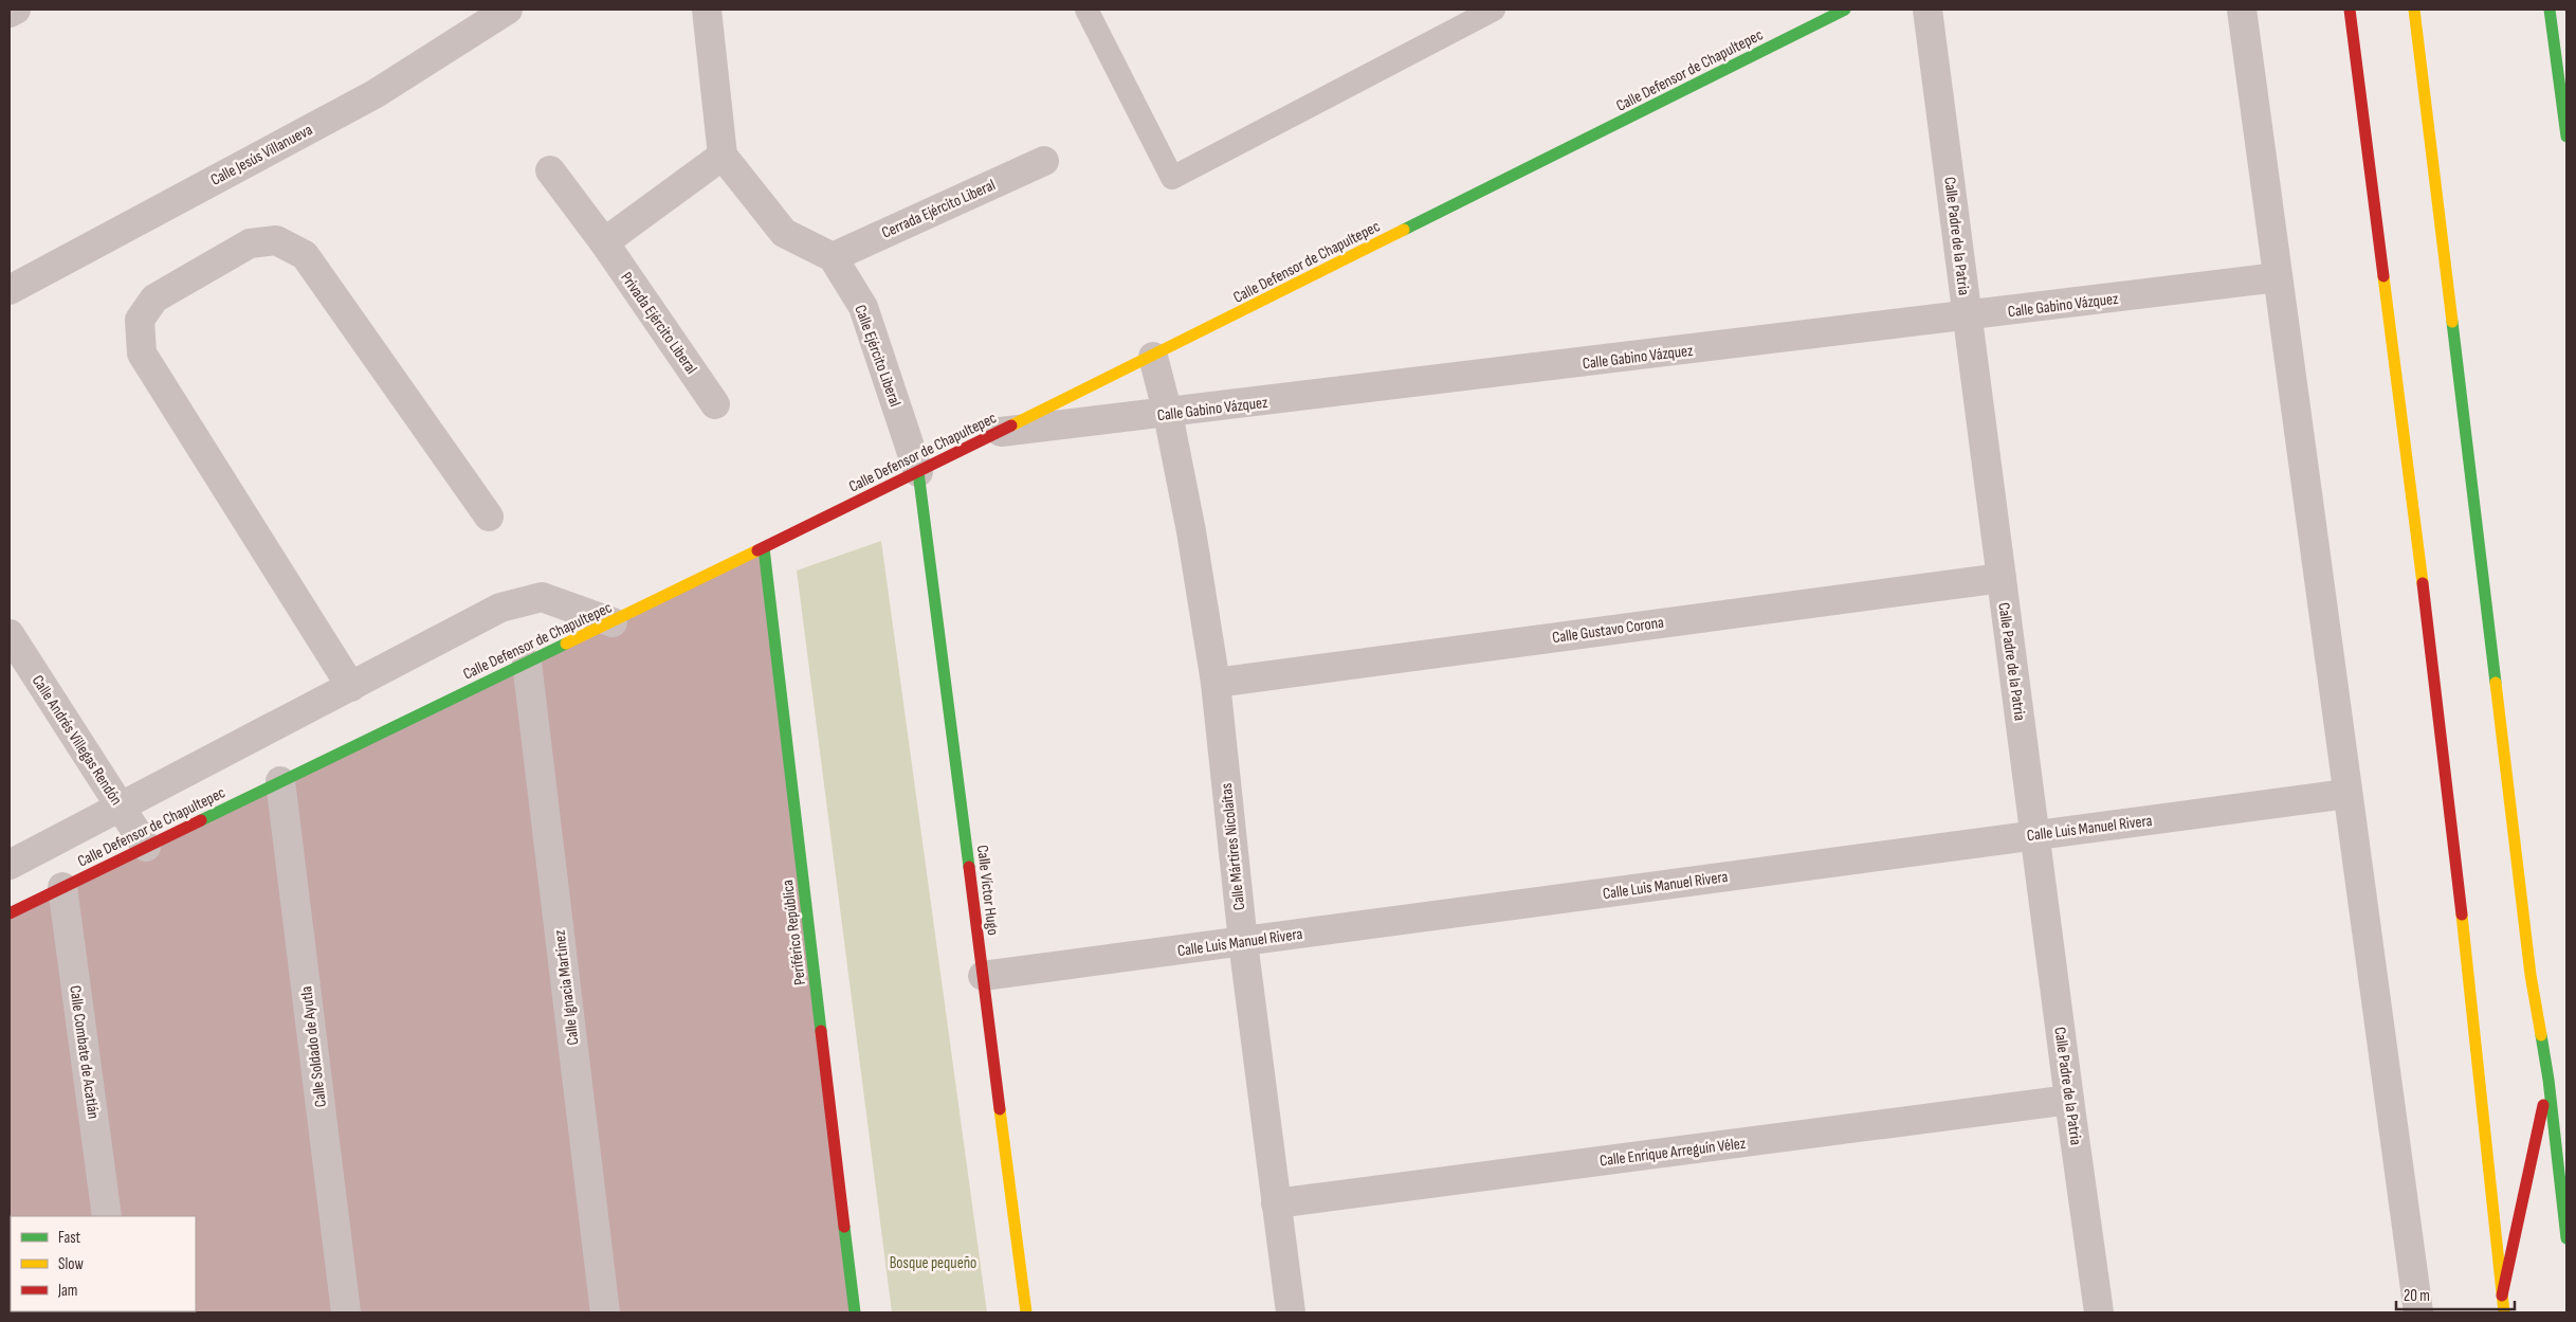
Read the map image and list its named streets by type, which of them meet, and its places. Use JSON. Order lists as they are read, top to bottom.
{
  "streets": {
    "main road": ["Calle Defensor de Chapultepec", "Calle Víctor Hugo", "Periférico República"],
    "street": [
      "Calle Jesús Villanueva",
      "Cerrada Ejército Liberal",
      "Calle Padre de la Patria",
      "Calle Gabino Vázquez",
      "Privada Ejército Liberal",
      "Calle Ejército Liberal",
      "Calle Gustavo Corona",
      "Calle Andrés Villegas Rendón",
      "Calle Luis Manuel Rivera",
      "Calle Mártires Nicolaítas",
      "Calle Ignacia Martínez",
      "Calle Soldado de Ayutla",
      "Calle Combate de Acatlán",
      "Calle Enrique Arreguín Vélez"
    ]
  },
  "crossings": [
    ["Calle Defensor de Chapultepec", "Calle Gabino Vázquez"],
    ["Calle Defensor de Chapultepec", "Calle Ejército Liberal"],
    ["Calle Defensor de Chapultepec", "Calle Andrés Villegas Rendón"],
    ["Calle Defensor de Chapultepec", "Calle Mártires Nicolaítas"],
    ["Calle Defensor de Chapultepec", "Calle Víctor Hugo"],
    ["Calle Defensor de Chapultepec", "Periférico República"],
    ["Calle Defensor de Chapultepec", "Calle Ignacia Martínez"],
    ["Calle Defensor de Chapultepec", "Calle Soldado de Ayutla"],
    ["Calle Defensor de Chapultepec", "Calle Combate de Acatlán"],
    ["Cerrada Ejército Liberal", "Calle Ejército Liberal"],
    ["Calle Padre de la Patria", "Calle Gabino Vázquez"],
    ["Calle Padre de la Patria", "Calle Gustavo Corona"],
    ["Calle Padre de la Patria", "Calle Luis Manuel Rivera"],
    ["Calle Padre de la Patria", "Calle Enrique Arreguín Vélez"],
    ["Calle Gabino Vázquez", "Calle Mártires Nicolaítas"],
    ["Calle Ejército Liberal", "Calle Víctor Hugo"],
    ["Calle Gustavo Corona", "Calle Mártires Nicolaítas"],
    ["Calle Luis Manuel Rivera", "Calle Mártires Nicolaítas"],
    ["Calle Luis Manuel Rivera", "Calle Víctor Hugo"],
    ["Calle Mártires Nicolaítas", "Calle Enrique Arreguín Vélez"]
  ],
  "parks": ["Bosque pequeño"],
  "legend": ["Fast", "Slow", "Jam"],
  "scale_bar": "20 m"
}
